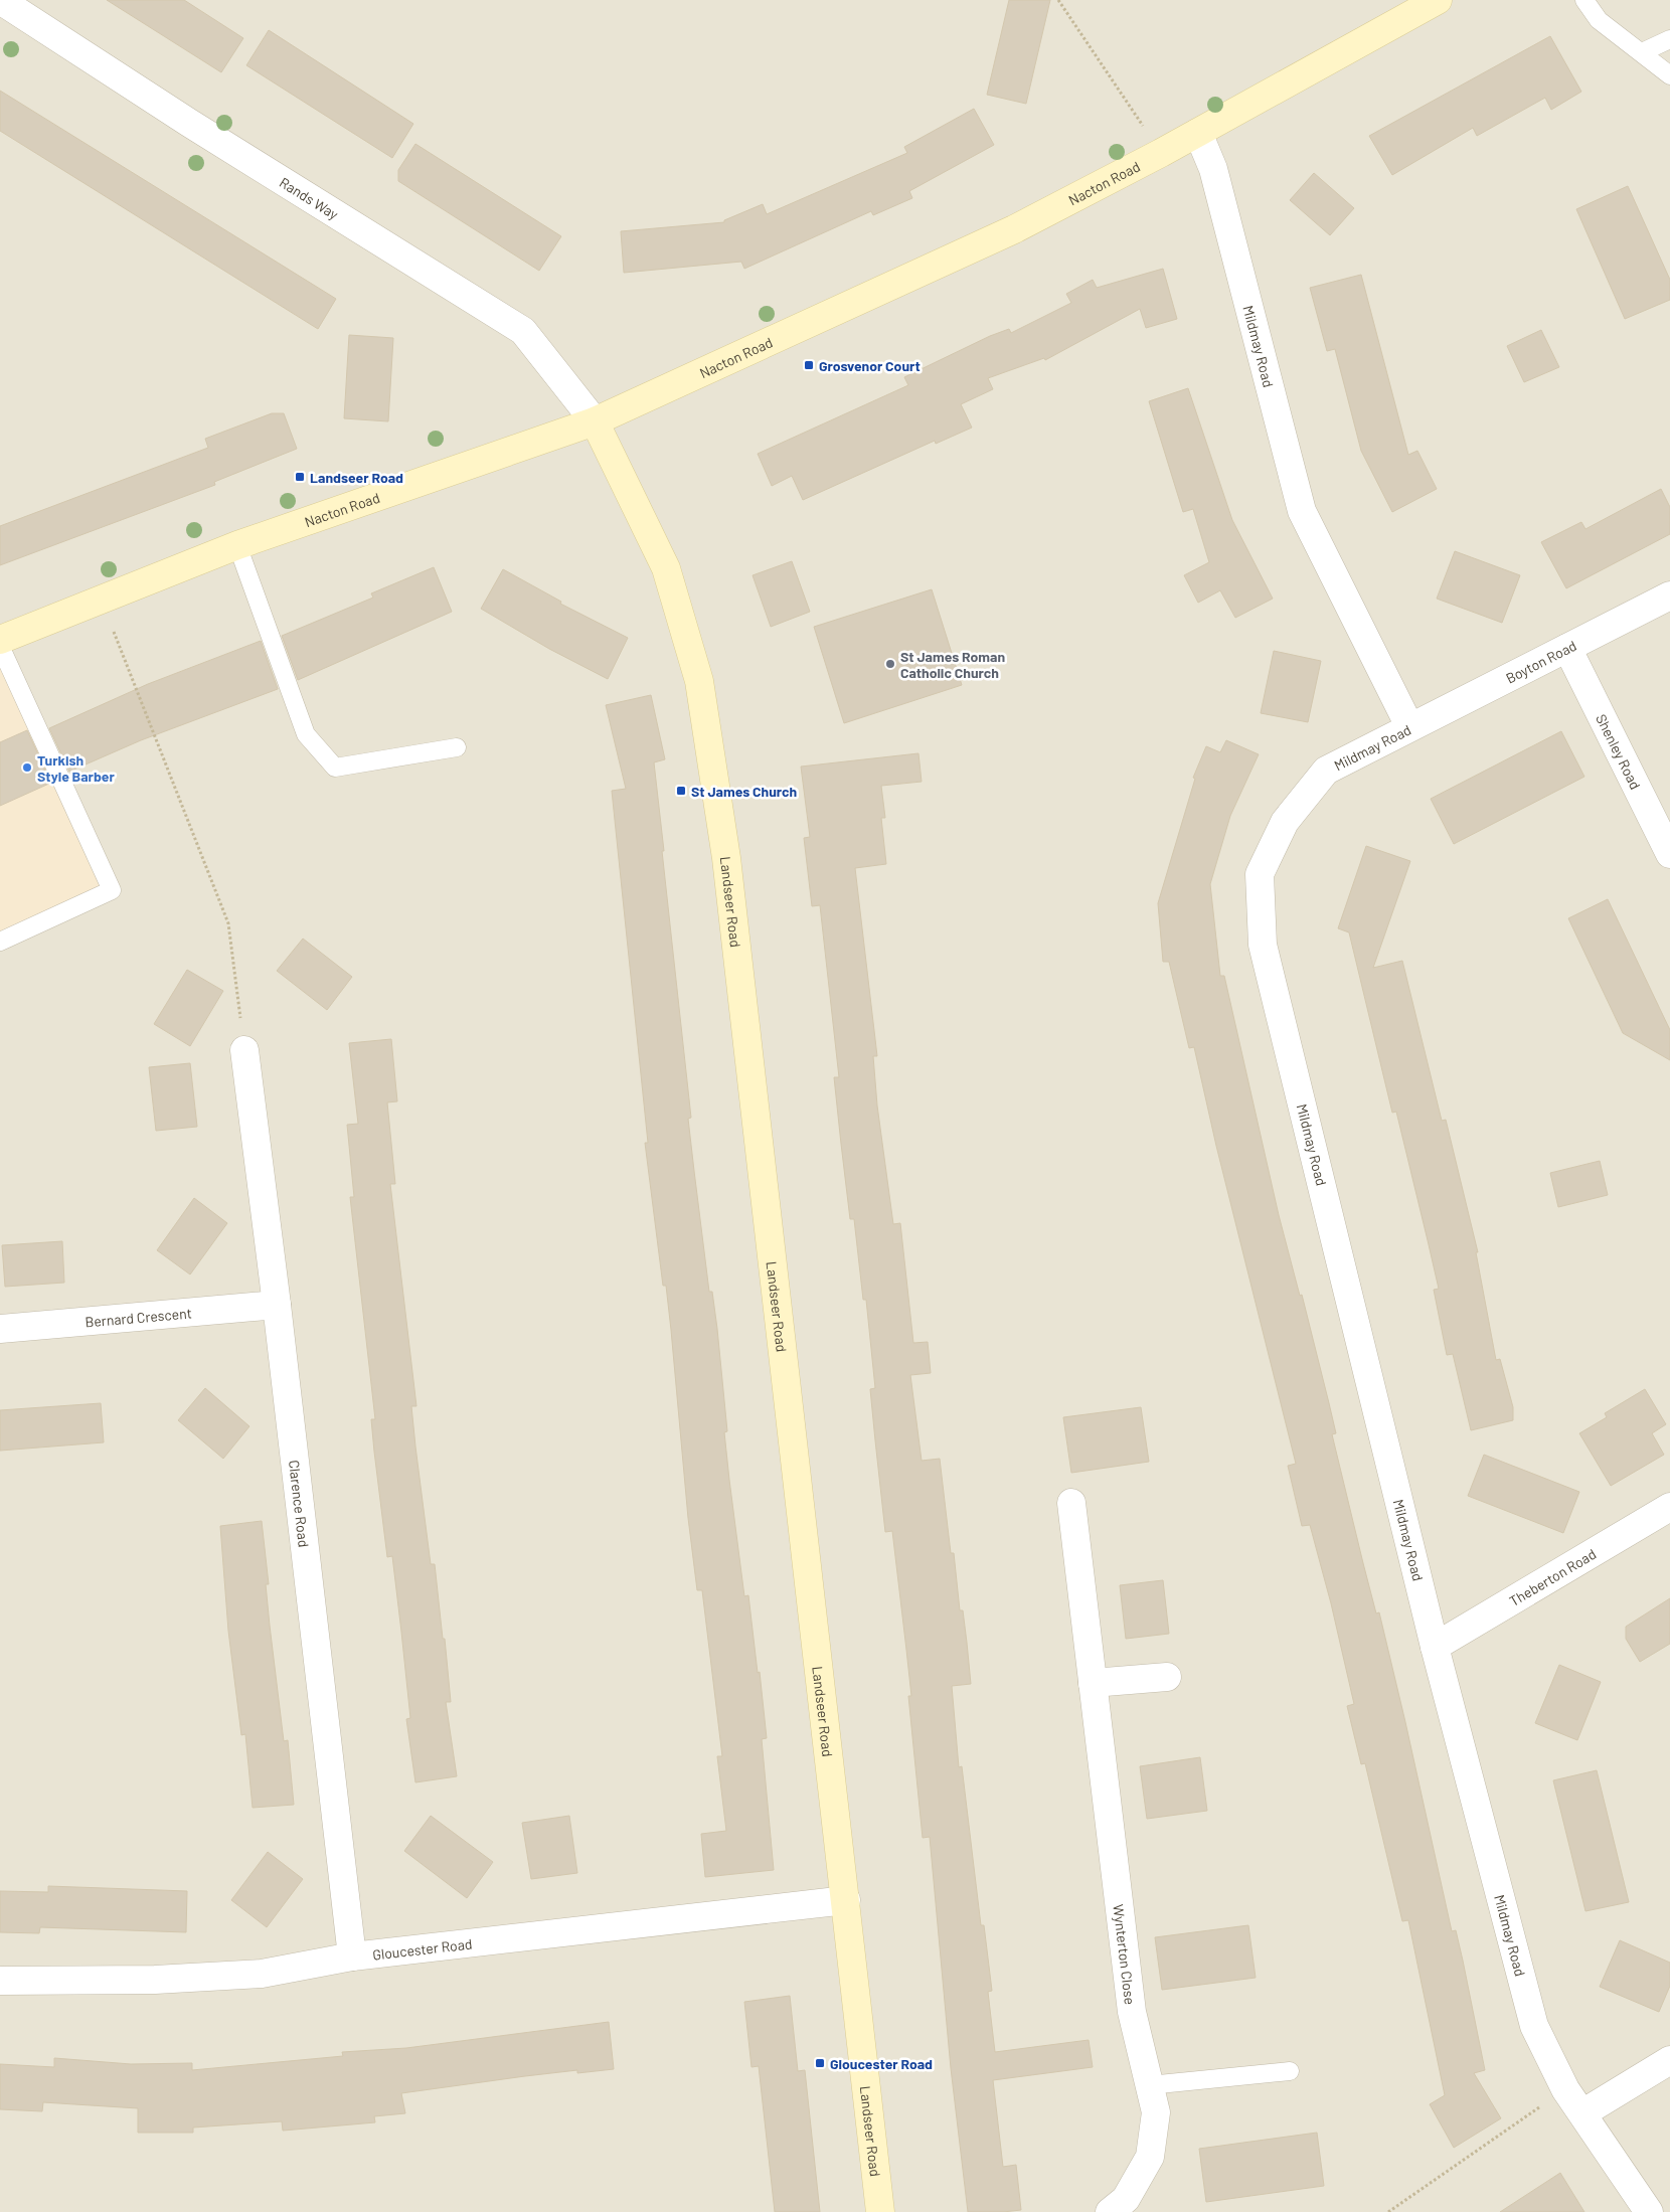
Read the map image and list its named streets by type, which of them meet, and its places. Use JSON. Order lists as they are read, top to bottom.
{
  "streets": {
    "street": [
      "Nacton Road",
      "Rands Way",
      "Mildmay Road",
      "Boyton Road",
      "Shenley Road",
      "Landseer Road",
      "Bernard Crescent",
      "Clarence Road",
      "Theberton Road",
      "Gloucester Road",
      "Wynterton Close"
    ]
  },
  "crossings": [
    ["Nacton Road", "Rands Way"],
    ["Nacton Road", "Mildmay Road"],
    ["Nacton Road", "Landseer Road"],
    ["Rands Way", "Landseer Road"],
    ["Mildmay Road", "Boyton Road"],
    ["Mildmay Road", "Theberton Road"],
    ["Boyton Road", "Shenley Road"],
    ["Landseer Road", "Gloucester Road"],
    ["Bernard Crescent", "Clarence Road"],
    ["Clarence Road", "Gloucester Road"]
  ],
  "places": {
    "transit": [
      "Grosvenor Court",
      "Landseer Road",
      "St James Church",
      "Gloucester Road"
    ],
    "other": ["St James Roman Catholic Church", "Turkish Style Barber"]
  }
}
